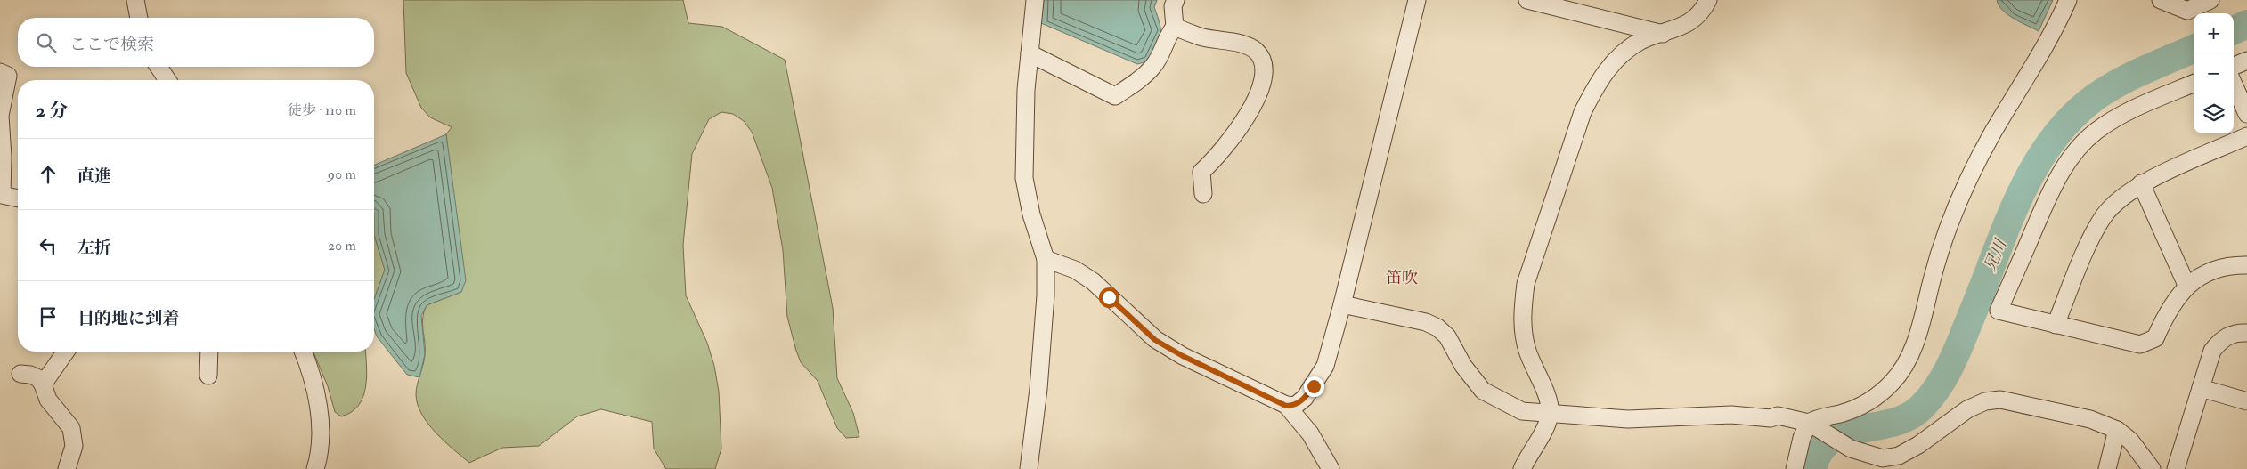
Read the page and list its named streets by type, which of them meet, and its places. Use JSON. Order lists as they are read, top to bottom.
{
  "districts": ["笛吹"],
  "water": ["兄川"],
  "page": {
    "map_buttons": ["+", "−"],
    "search": "ここで検索",
    "heading": ["2 分", "徒歩 · 110 m"],
    "list": [
      ["直進", "90 m"],
      ["左折", "20 m"],
      "目的地に到着"
    ]
  }
}
